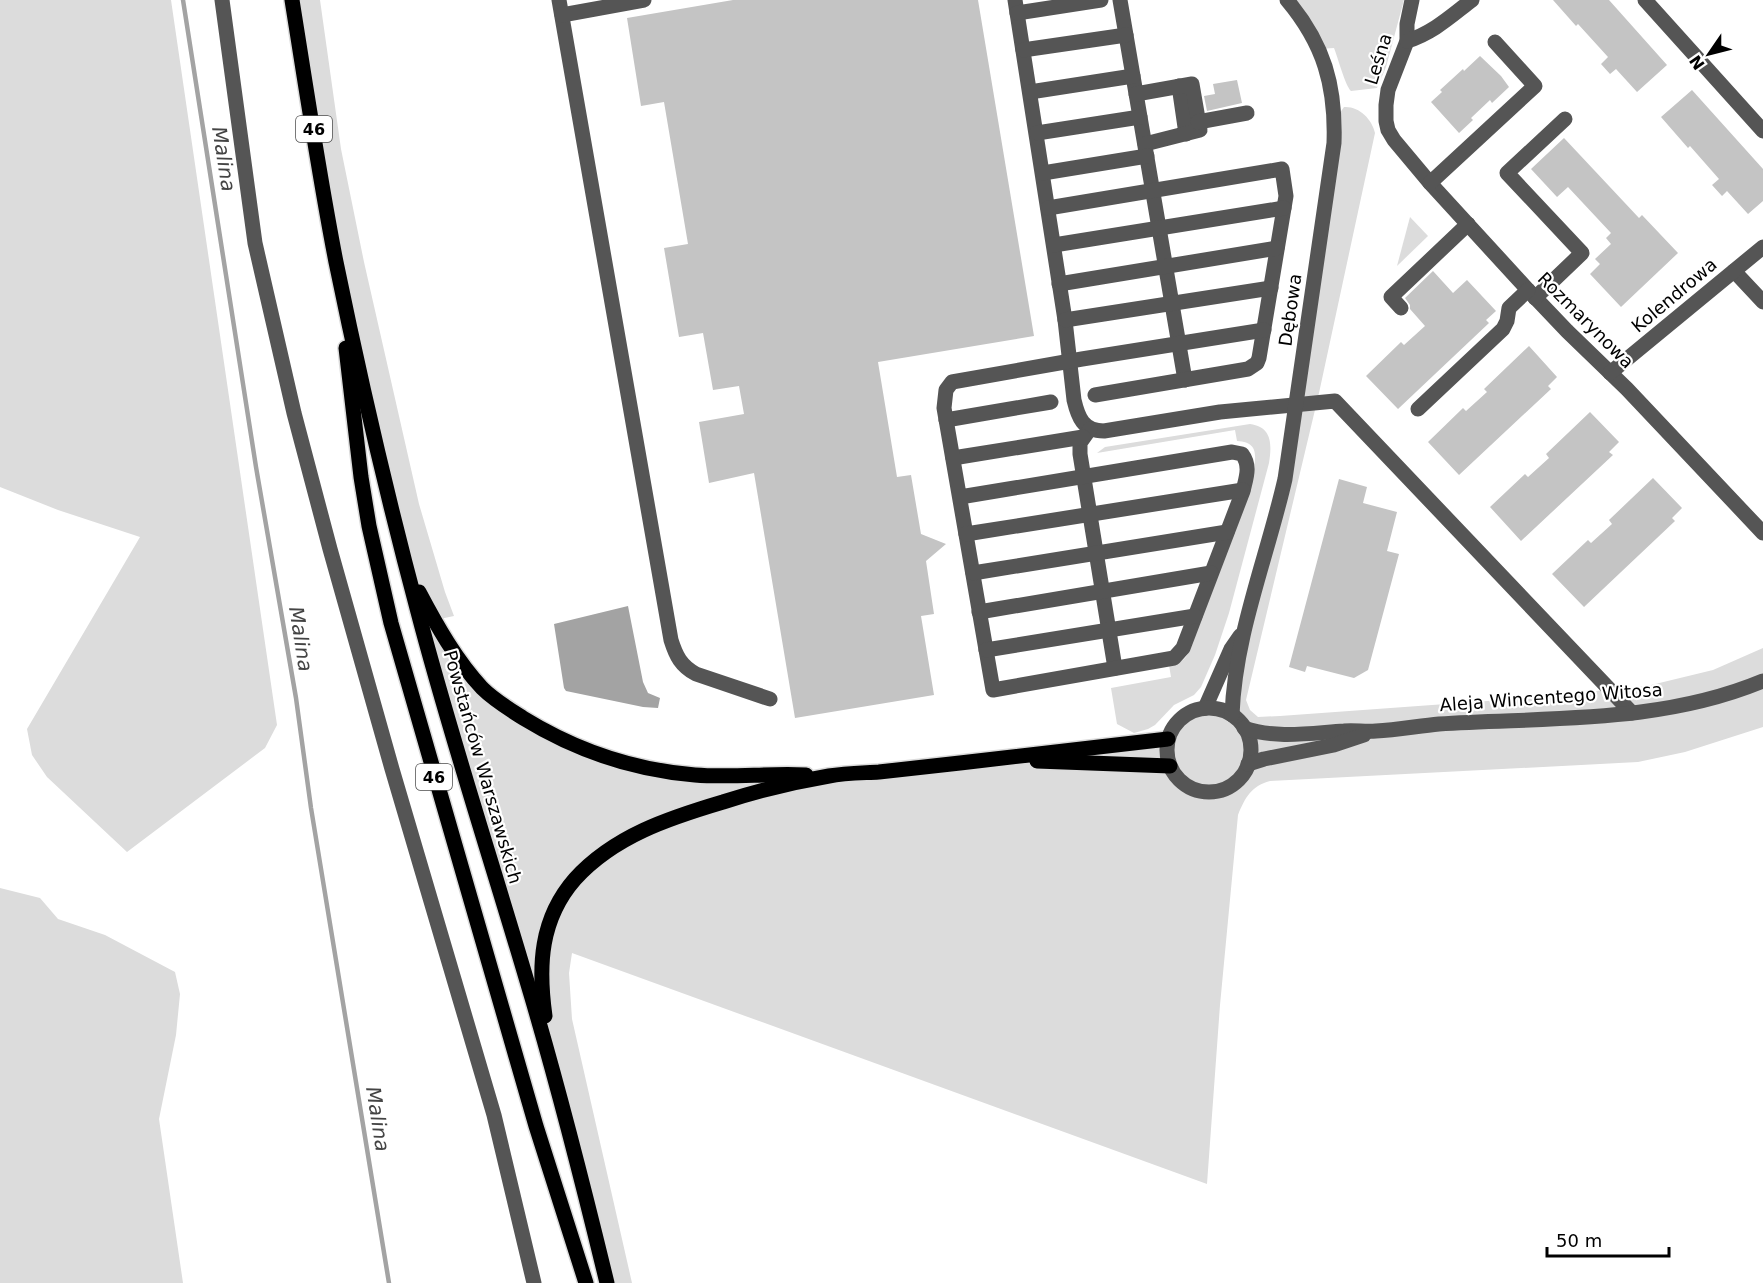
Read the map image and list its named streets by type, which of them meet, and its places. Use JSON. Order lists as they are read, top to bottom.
{
  "streets": {
    "main road": ["46", "Powstańców Warszawskich"],
    "street": [
      "Leśna",
      "Kolendrowa",
      "Dębowa",
      "Rozmarynowa",
      "Aleja Wincentego Witosa"
    ]
  },
  "crossings": [
    ["Leśna", "Rozmarynowa"],
    ["Kolendrowa", "Rozmarynowa"],
    ["Dębowa", "Aleja Wincentego Witosa"]
  ],
  "water": ["Malina"],
  "scale_bar": "50 m",
  "north": "bottom left"
}
